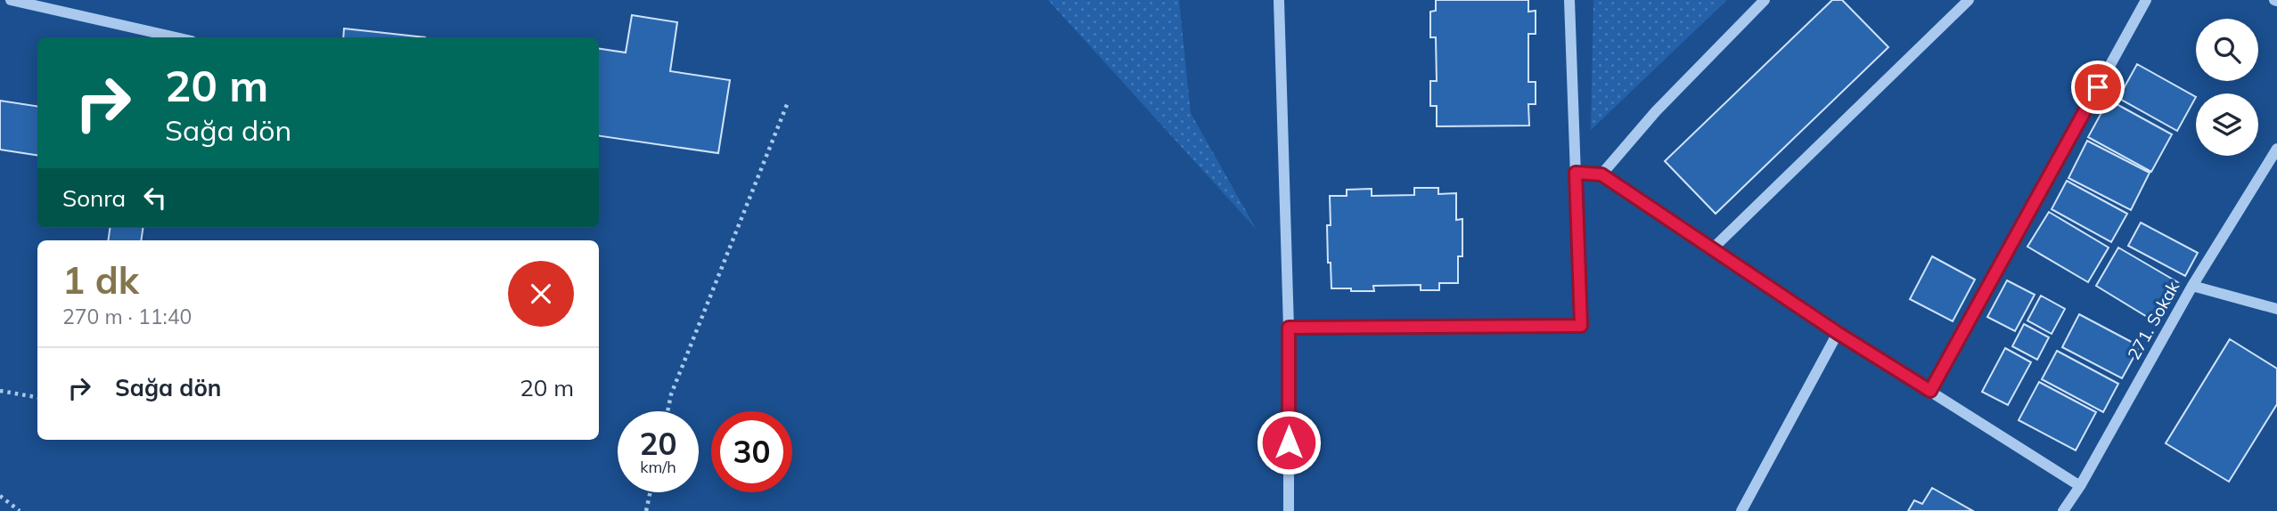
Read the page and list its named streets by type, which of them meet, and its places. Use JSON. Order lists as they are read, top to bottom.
{
  "streets": {
    "street": ["271. Sokak"]
  },
  "page": {
    "turn": ["20 m", "Sağa dön"],
    "then": "Sonra",
    "heading": ["1 dk", "270 m · 11:40"],
    "list": [
      {
        "name": "Sağa dön",
        "value": "20 m"
      }
    ],
    "speed": "20 km/h",
    "limit": "30"
  }
}
